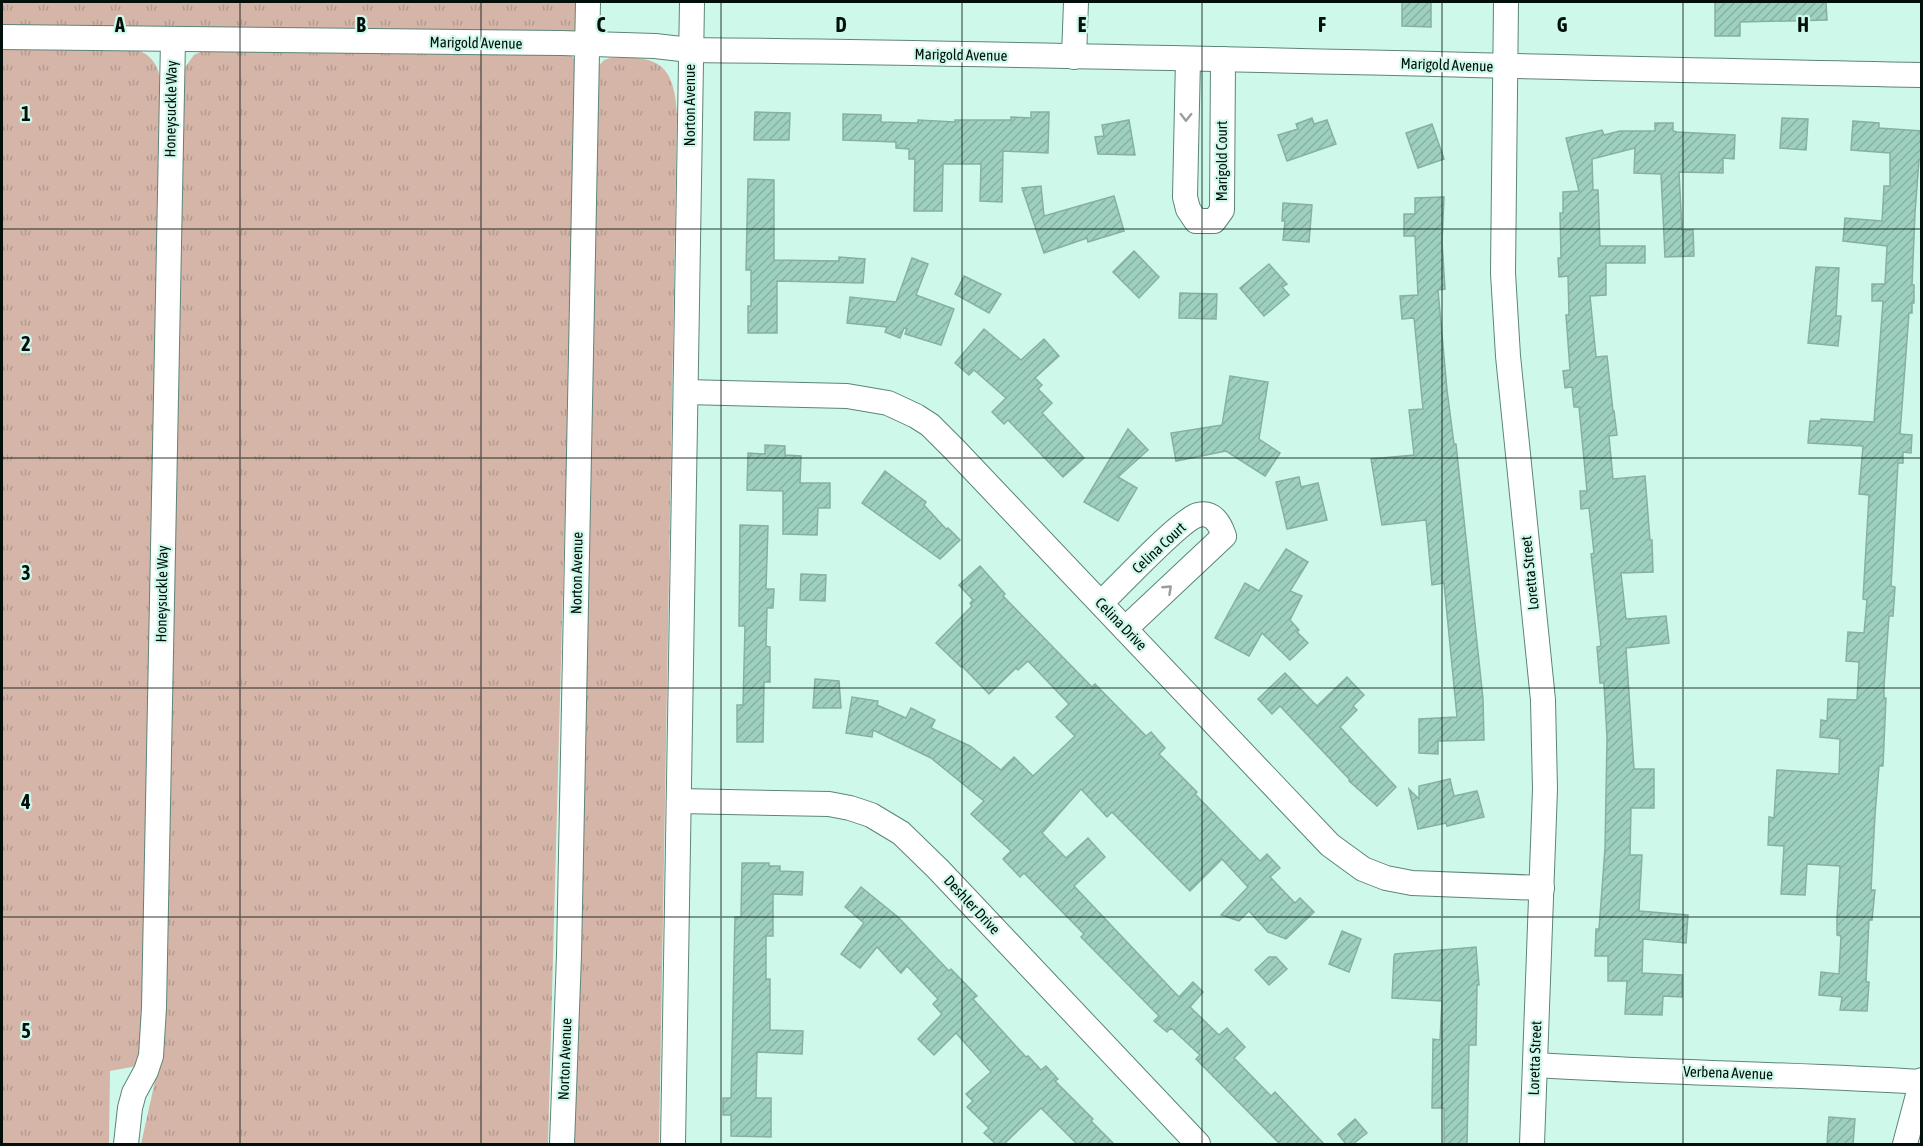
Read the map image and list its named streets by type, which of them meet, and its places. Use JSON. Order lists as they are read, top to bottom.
{
  "streets": {
    "street": [
      "Marigold Avenue",
      "Norton Avenue",
      "Honeysuckle Way",
      "Marigold Court",
      "Celina Court",
      "Loretta Street",
      "Celina Drive",
      "Deshler Drive",
      "Verbena Avenue"
    ]
  },
  "crossings": [
    ["Marigold Avenue", "Norton Avenue"],
    ["Marigold Avenue", "Honeysuckle Way"],
    ["Marigold Avenue", "Marigold Court"],
    ["Marigold Avenue", "Loretta Street"],
    ["Norton Avenue", "Celina Drive"],
    ["Norton Avenue", "Deshler Drive"],
    ["Celina Court", "Celina Drive"],
    ["Loretta Street", "Celina Drive"],
    ["Loretta Street", "Verbena Avenue"]
  ],
  "grid": {
    "columns": [
      "A",
      "B",
      "C",
      "D",
      "E",
      "F",
      "G",
      "H"
    ],
    "rows": [
      "1",
      "2",
      "3",
      "4",
      "5"
    ]
  }
}
